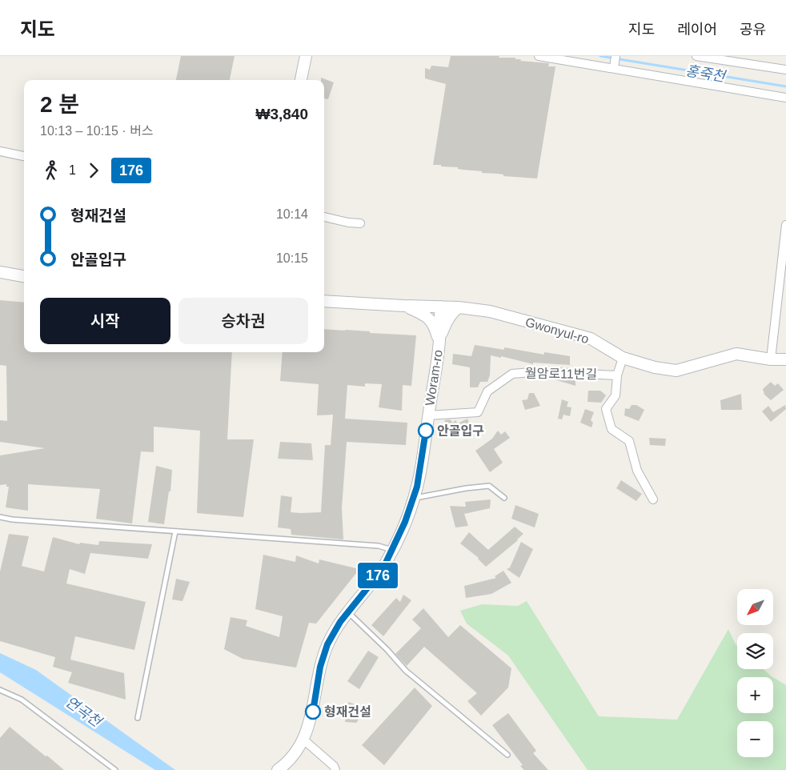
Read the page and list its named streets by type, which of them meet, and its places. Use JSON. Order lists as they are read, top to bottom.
{
  "streets": {
    "main road": ["Gwonyul-ro", "Woram-ro"],
    "street": ["월암로11번길"]
  },
  "crossings": [
    ["Gwonyul-ro", "월암로11번길"],
    ["Gwonyul-ro", "Woram-ro"],
    ["월암로11번길", "Woram-ro"]
  ],
  "water": ["홍죽천", "연곡천"],
  "places": ["안골입구", "형재건설"],
  "lines": ["bus line 176"],
  "north": "bottom left",
  "page": {
    "header": "지도",
    "nav": ["지도", "레이어", "공유"],
    "on_map": "176",
    "heading": ["2 분", "10:13 – 10:15 · 버스", "₩3,840"],
    "legs": ["1", "176"],
    "list": [
      {
        "name": "형재건설",
        "value": "10:14"
      },
      {
        "name": "안골입구",
        "value": "10:15"
      }
    ],
    "buttons": ["시작", "승차권"],
    "map_buttons": ["+", "−"]
  }
}
